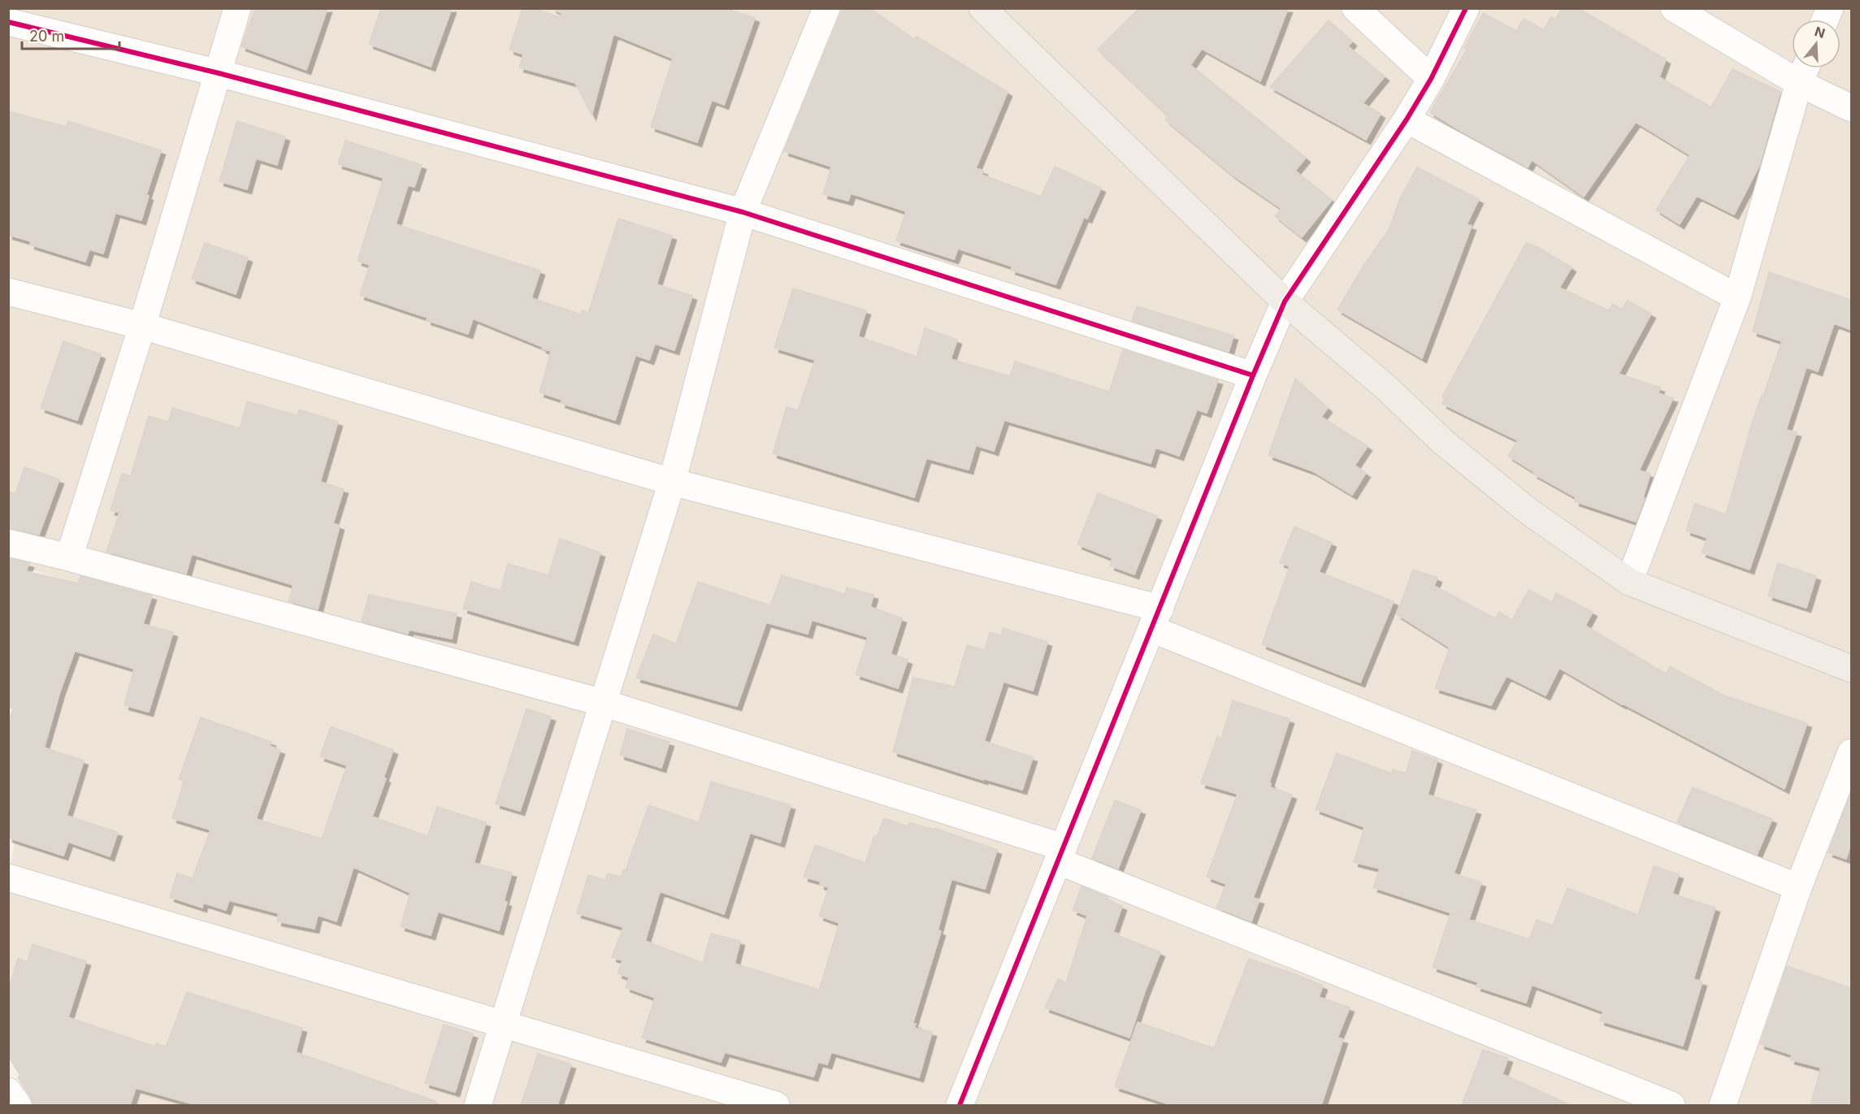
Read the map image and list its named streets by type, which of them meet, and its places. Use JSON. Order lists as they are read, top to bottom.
{
  "scale_bar": "20 m",
  "north": "top"
}
